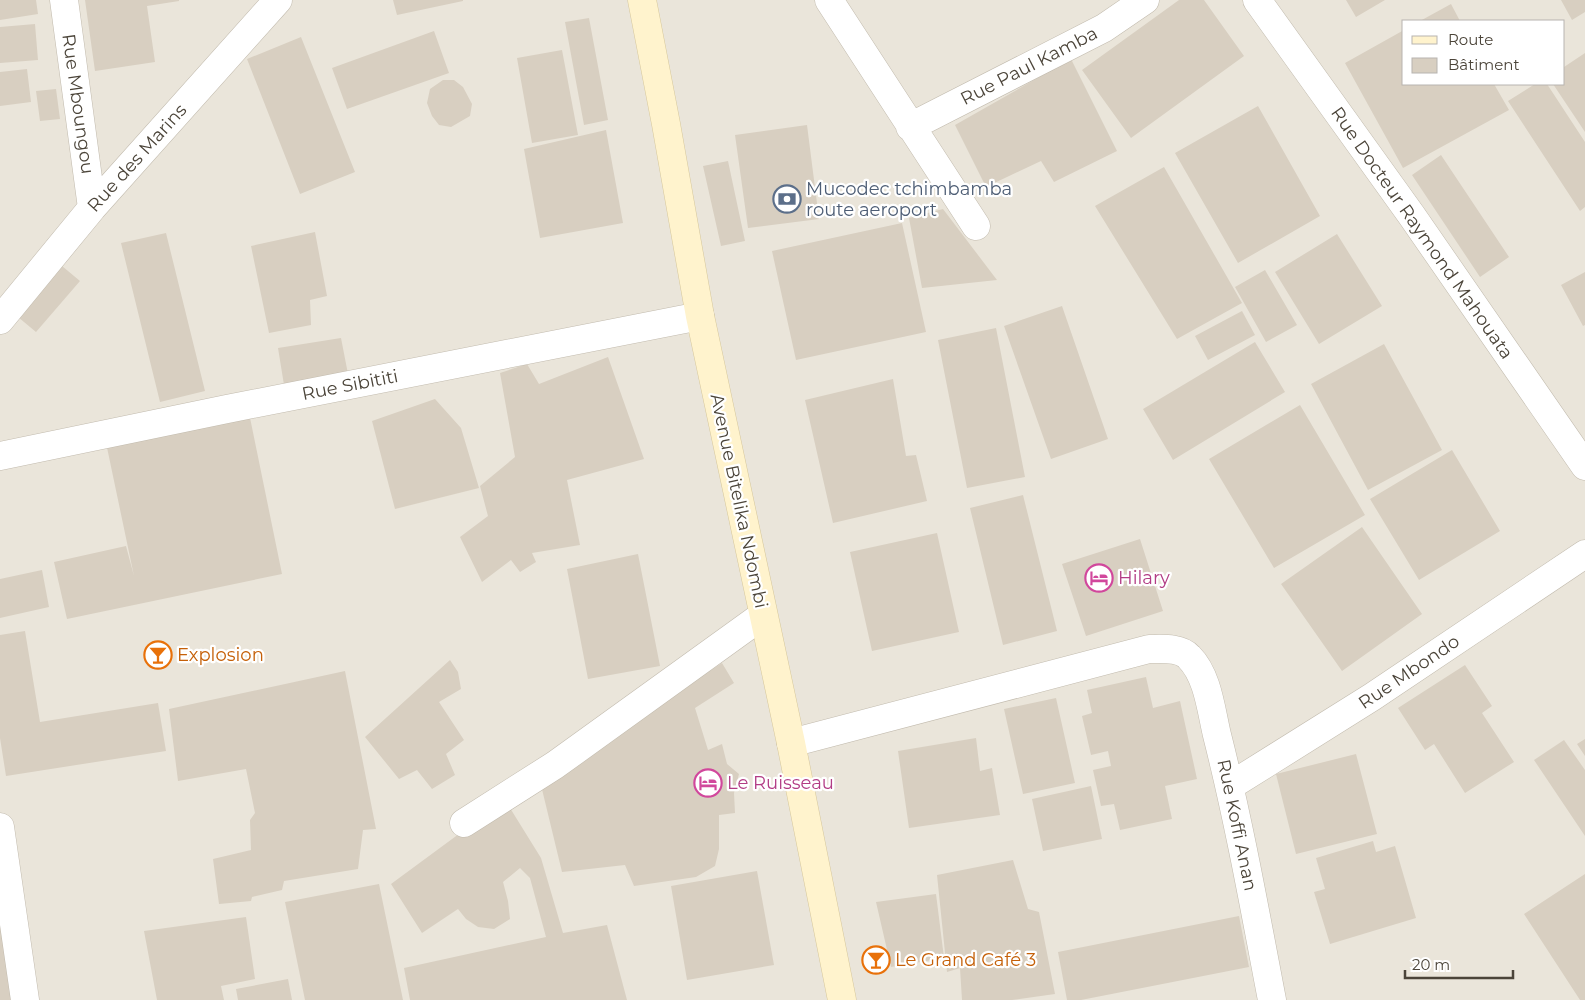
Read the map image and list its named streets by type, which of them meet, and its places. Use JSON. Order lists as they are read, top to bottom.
{
  "streets": {
    "street": [
      "Rue Paul Kamba",
      "Rue Mboungou",
      "Rue des Marins",
      "Rue Docteur Raymond Mahouata",
      "Rue Sibititi",
      "Avenue Bitelika Ndombi",
      "Rue Mbondo",
      "Rue Koffi Anan"
    ]
  },
  "crossings": [
    ["Rue Mboungou", "Rue des Marins"],
    ["Rue Sibititi", "Avenue Bitelika Ndombi"],
    ["Avenue Bitelika Ndombi", "Rue Koffi Anan"],
    ["Rue Mbondo", "Rue Koffi Anan"]
  ],
  "places": {
    "bank": ["Mucodec tchimbamba route aeroport"],
    "hotel": ["Hilary", "Le Ruisseau"],
    "bar": ["Explosion", "Le Grand Café 3"]
  },
  "legend": ["Route", "Bâtiment"],
  "scale_bar": "20 m"
}
